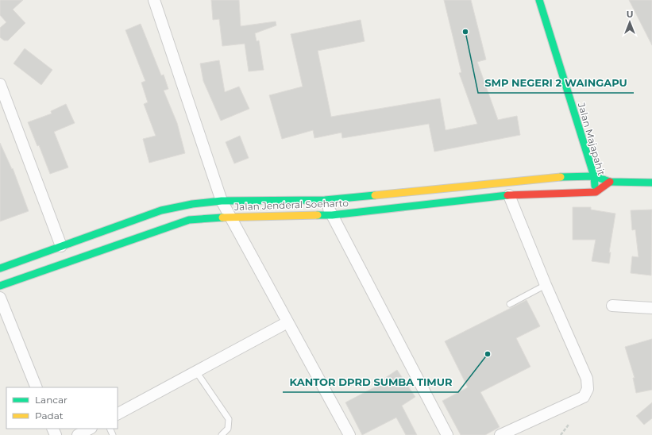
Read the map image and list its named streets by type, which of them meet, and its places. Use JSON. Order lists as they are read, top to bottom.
{
  "streets": {
    "main road": ["Jalan Majapahit", "Jalan Jenderal Soeharto"]
  },
  "crossings": [
    ["Jalan Majapahit", "Jalan Jenderal Soeharto"]
  ],
  "places": ["SMP NEGERI 2 WAINGAPU", "KANTOR DPRD SUMBA TIMUR"],
  "legend": ["Lancar", "Padat"],
  "north": "top"
}
